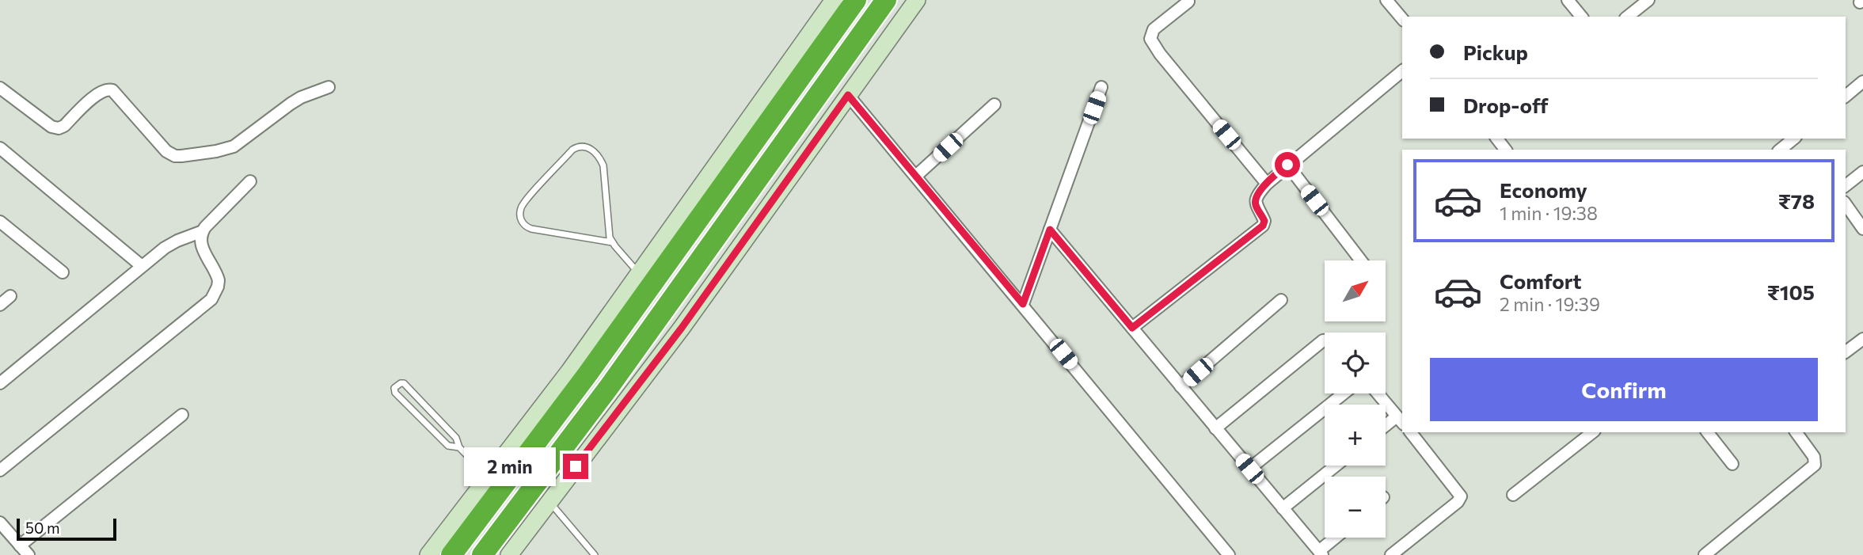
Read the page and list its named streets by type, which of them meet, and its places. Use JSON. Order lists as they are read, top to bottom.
{
  "scale_bar": "50 m",
  "north": "top right",
  "page": {
    "banner": ["Pickup", "Drop-off"],
    "list": [
      {
        "name": "Economy",
        "note": "1 min · 19:38",
        "value": "₹78"
      },
      {
        "name": "Comfort",
        "note": "2 min · 19:39",
        "value": "₹105"
      }
    ],
    "map_buttons": ["+", "−"],
    "buttons": "Confirm",
    "bubble": "2 min",
    "scale": "50 m"
  }
}
